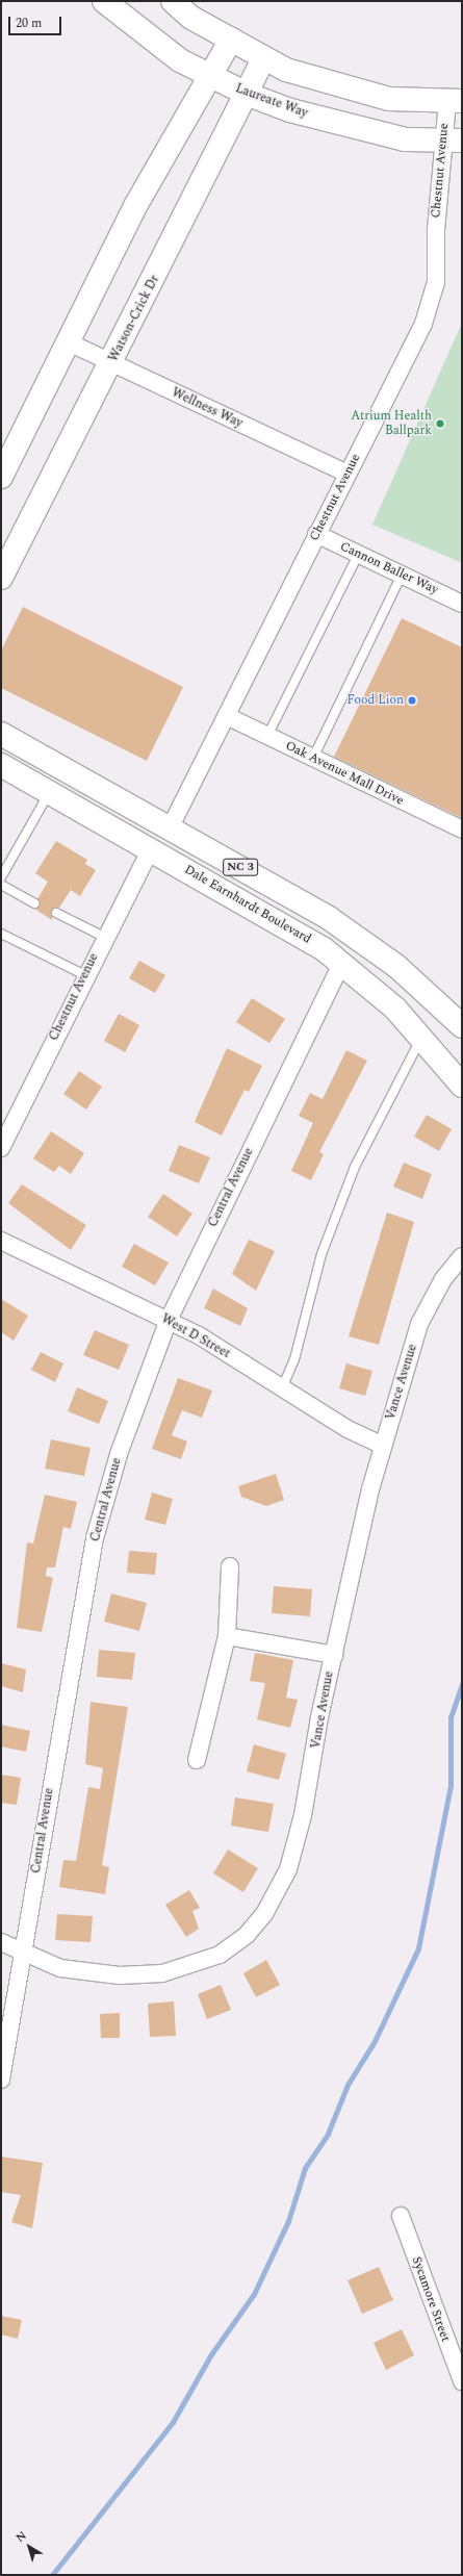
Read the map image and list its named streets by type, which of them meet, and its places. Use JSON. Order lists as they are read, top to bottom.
{
  "streets": {
    "main road": [
      "Laureate Way",
      "Watson-Crick Dr",
      "NC 3",
      "Dale Earnhardt Boulevard"
    ],
    "street": [
      "Chestnut Avenue",
      "Wellness Way",
      "Cannon Baller Way",
      "Oak Avenue Mall Drive",
      "Central Avenue",
      "West D Street",
      "Vance Avenue",
      "Sycamore Street"
    ]
  },
  "crossings": [
    ["Laureate Way", "Chestnut Avenue"],
    ["Laureate Way", "Watson-Crick Dr"],
    ["Chestnut Avenue", "Wellness Way"],
    ["Chestnut Avenue", "Cannon Baller Way"],
    ["Chestnut Avenue", "Oak Avenue Mall Drive"],
    ["Chestnut Avenue", "NC 3"],
    ["Chestnut Avenue", "Dale Earnhardt Boulevard"],
    ["Watson-Crick Dr", "Wellness Way"],
    ["Dale Earnhardt Boulevard", "Central Avenue"],
    ["Central Avenue", "West D Street"],
    ["Central Avenue", "Vance Avenue"],
    ["West D Street", "Vance Avenue"]
  ],
  "places": ["Atrium Health Ballpark", "Food Lion"],
  "scale_bar": "20 m",
  "north": "top left"
}
